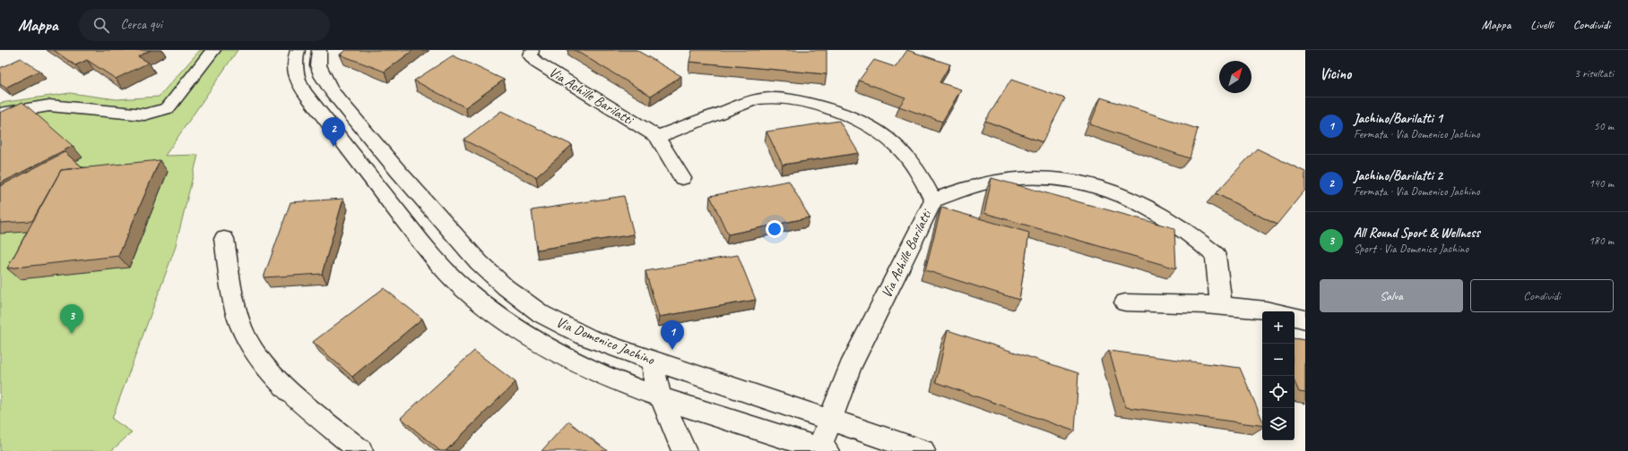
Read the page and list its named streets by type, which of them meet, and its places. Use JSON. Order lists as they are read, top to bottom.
{
  "streets": {
    "street": ["Via Achille Barilatti", "Via Domenico Jachino"]
  },
  "crossings": [
    ["Via Achille Barilatti", "Via Domenico Jachino"]
  ],
  "north": "top right",
  "page": {
    "header": "Mappa",
    "search": "Cerca qui",
    "nav": ["Mappa", "Livelli", "Condividi"],
    "heading": ["Vicino", "3 risultati"],
    "list": [
      {
        "mark": "1",
        "name": "Jachino/Barilatti 1",
        "note": "Fermata · Via Domenico Jachino",
        "value": "50 m"
      },
      {
        "mark": "2",
        "name": "Jachino/Barilatti 2",
        "note": "Fermata · Via Domenico Jachino",
        "value": "140 m"
      },
      {
        "mark": "3",
        "name": "All Round Sport & Wellness",
        "note": "Sport · Via Domenico Jachino",
        "value": "180 m"
      }
    ],
    "pins": ["2", "3", "1"],
    "buttons": ["Salva", "Condividi"],
    "map_buttons": ["+", "−"]
  }
}
